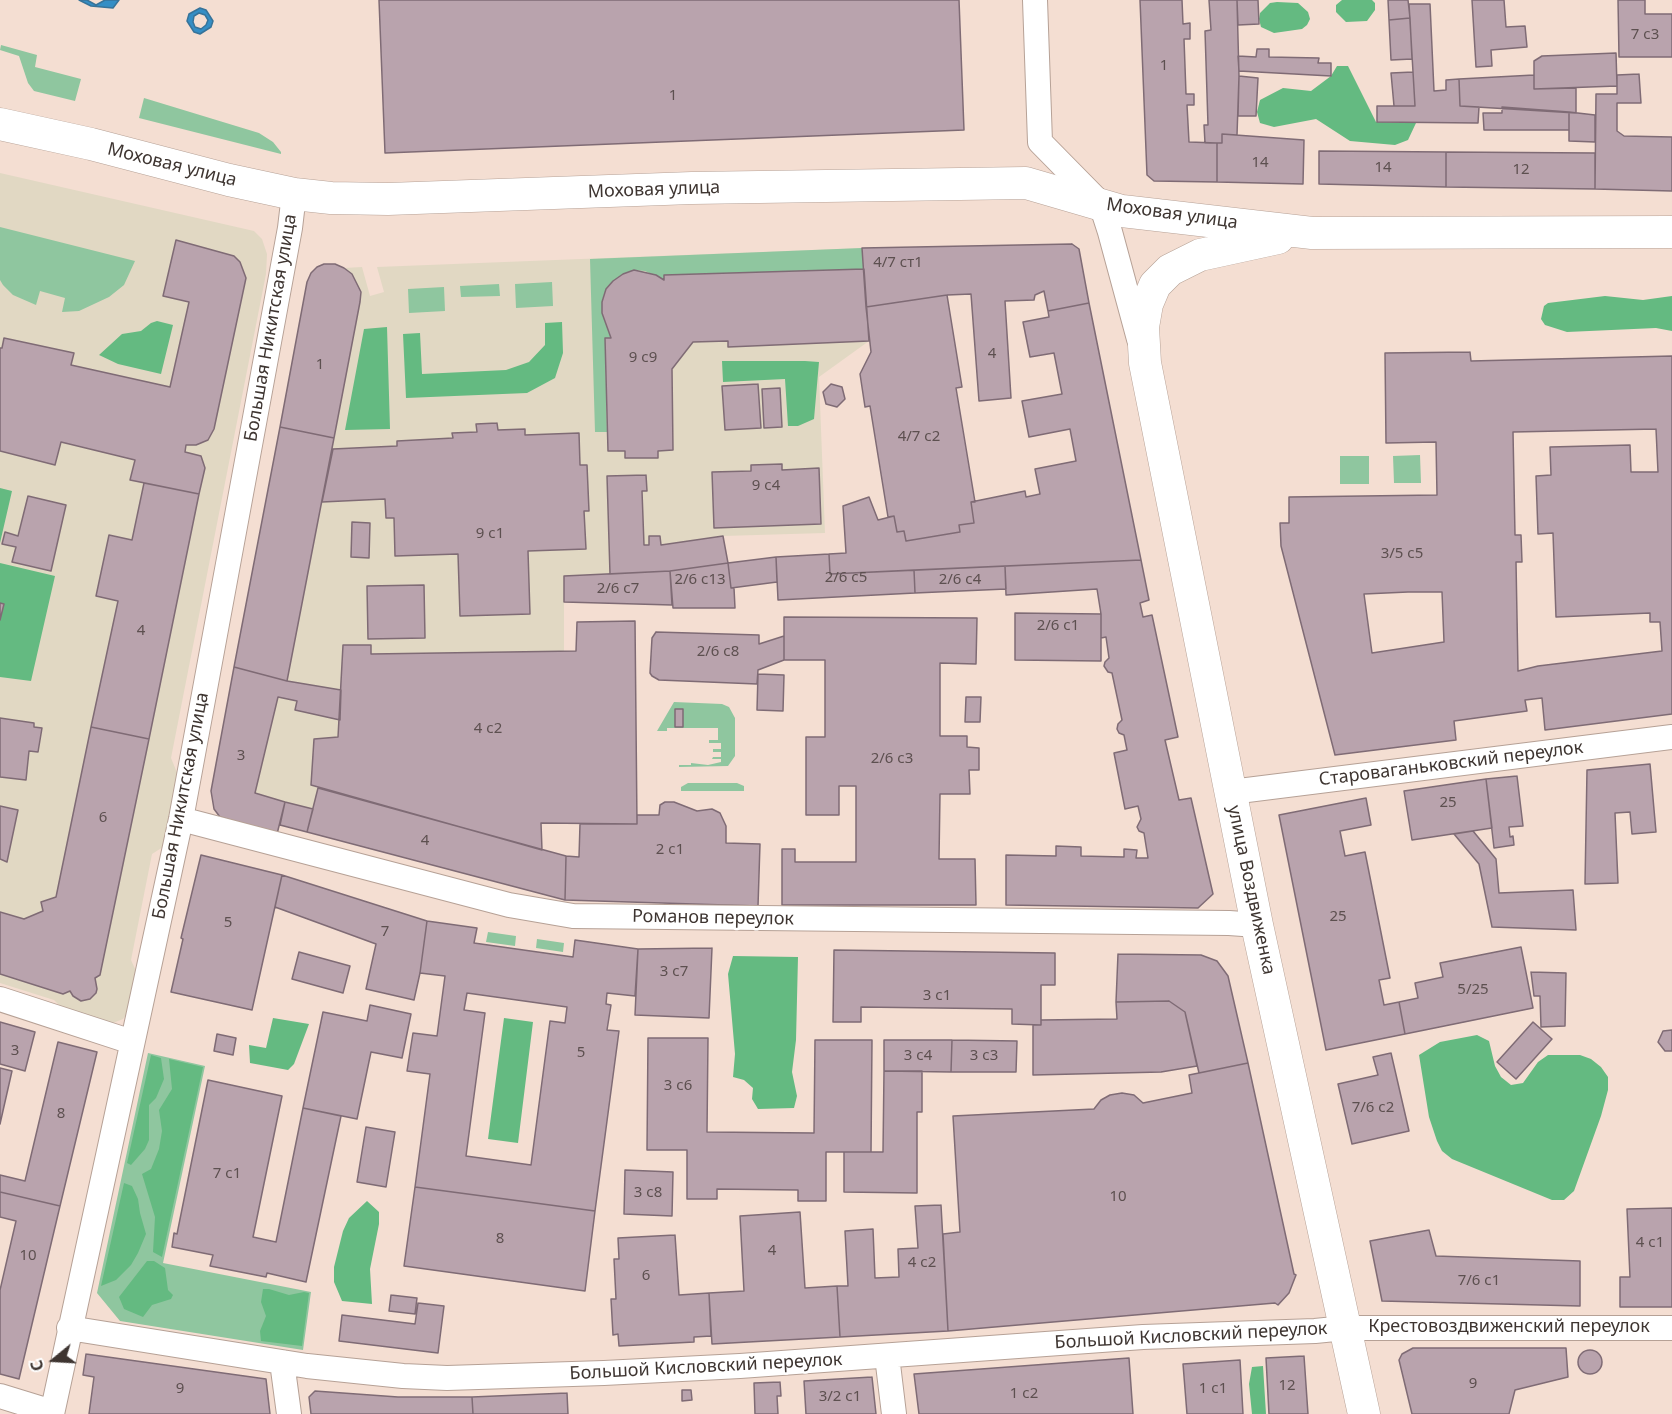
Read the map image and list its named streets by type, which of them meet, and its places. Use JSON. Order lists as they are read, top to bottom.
{
  "streets": {
    "main road": ["Моховая улица", "улица Воздвиженка"],
    "street": [
      "Большая Никитская улица",
      "Староваганьковский переулок",
      "Романов переулок",
      "Крестовоздвиженский переулок",
      "Большой Кисловский переулок"
    ]
  },
  "crossings": [
    ["Моховая улица", "Большая Никитская улица"],
    ["Моховая улица", "улица Воздвиженка"],
    ["Большая Никитская улица", "Романов переулок"],
    ["Большая Никитская улица", "Большой Кисловский переулок"],
    ["Староваганьковский переулок", "улица Воздвиженка"],
    ["улица Воздвиженка", "Романов переулок"],
    ["улица Воздвиженка", "Крестовоздвиженский переулок"],
    ["улица Воздвиженка", "Большой Кисловский переулок"],
    ["Крестовоздвиженский переулок", "Большой Кисловский переулок"]
  ],
  "house_numbers": [
    "7 с3",
    "1",
    "1",
    "14",
    "14",
    "12",
    "4/7 ст1",
    "4",
    "9 с9",
    "1",
    "4/7 с2",
    "9 с4",
    "9 с1",
    "3/5 с5",
    "2/6 с5",
    "2/6 с13",
    "2/6 с4",
    "2/6 с7",
    "2/6 с1",
    "4",
    "2/6 с8",
    "4 с2",
    "3",
    "2/6 с3",
    "25",
    "6",
    "4",
    "2 с1",
    "25",
    "5",
    "7",
    "3 с7",
    "5/25",
    "3 с1",
    "3",
    "5",
    "3 с4",
    "3 с3",
    "3 с6",
    "7/6 с2",
    "8",
    "7 с1",
    "3 с8",
    "10",
    "8",
    "4 с1",
    "4",
    "10",
    "4 с2",
    "6",
    "7/6 с1",
    "9",
    "12",
    "9",
    "1 с1",
    "1 с2",
    "3/2 с1"
  ],
  "north": "left"
}
